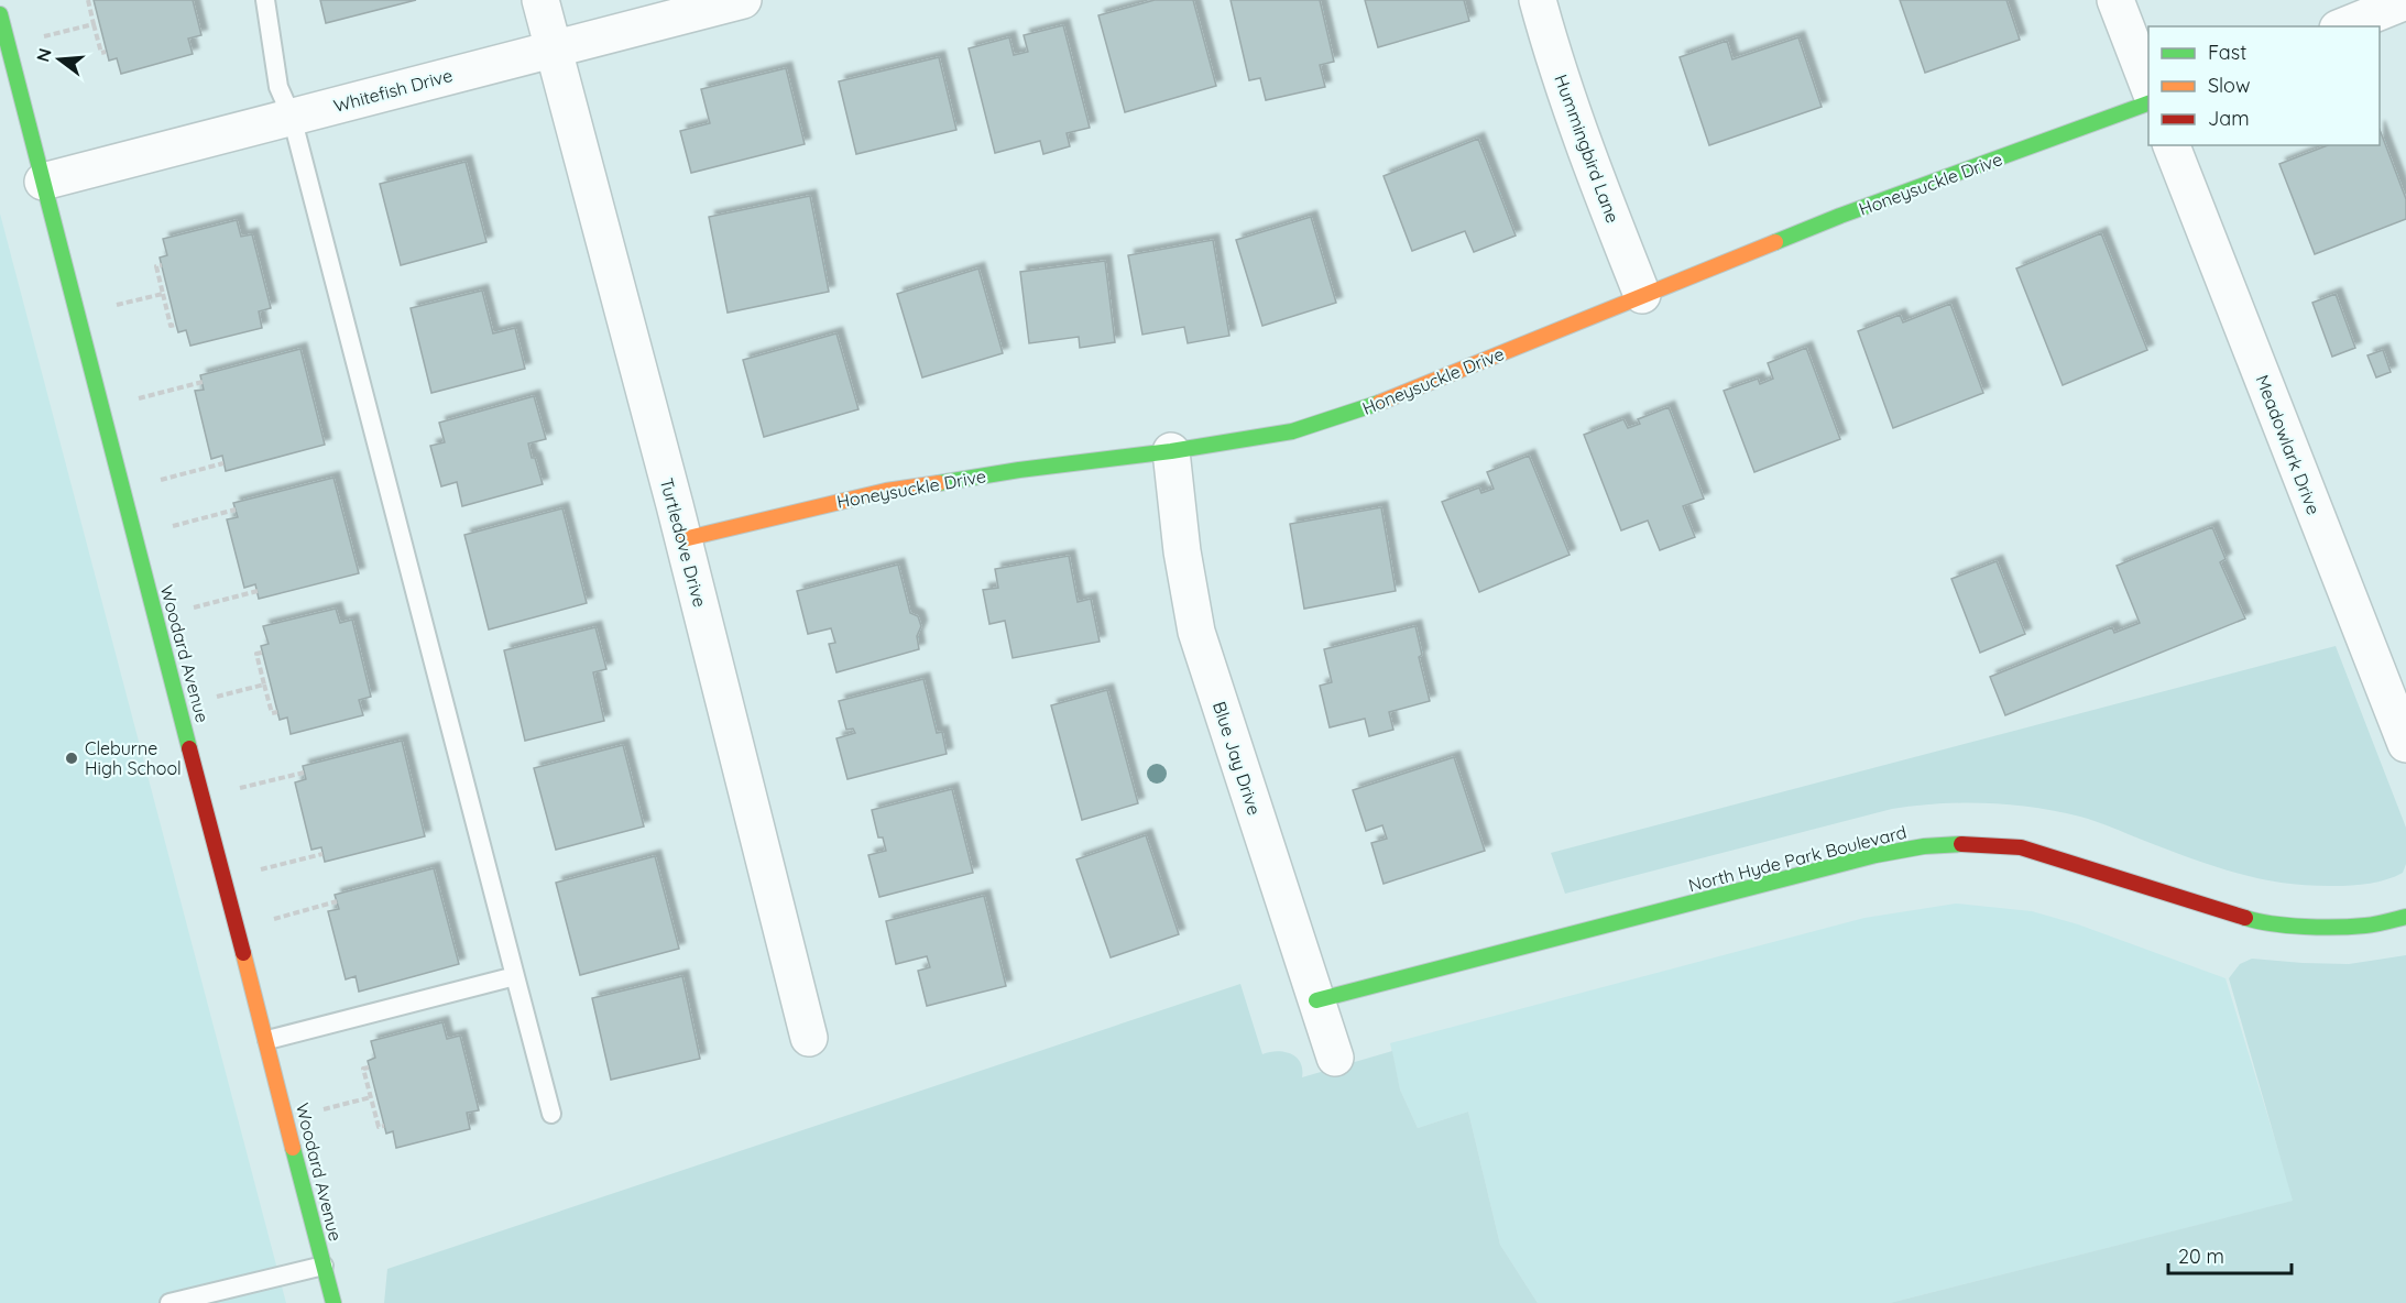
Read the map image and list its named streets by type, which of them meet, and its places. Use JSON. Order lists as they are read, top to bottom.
{
  "streets": {
    "street": [
      "Whitefish Drive",
      "Hummingbird Lane",
      "Honeysuckle Drive",
      "Meadowlark Drive",
      "Turtledove Drive",
      "Woodard Avenue",
      "Blue Jay Drive",
      "North Hyde Park Boulevard"
    ]
  },
  "crossings": [
    ["Whitefish Drive", "Turtledove Drive"],
    ["Whitefish Drive", "Woodard Avenue"],
    ["Hummingbird Lane", "Honeysuckle Drive"],
    ["Honeysuckle Drive", "Turtledove Drive"],
    ["Honeysuckle Drive", "Blue Jay Drive"],
    ["Blue Jay Drive", "North Hyde Park Boulevard"]
  ],
  "places": ["Cleburne High School"],
  "legend": ["Fast", "Slow", "Jam"],
  "scale_bar": "20 m",
  "north": "left"
}
